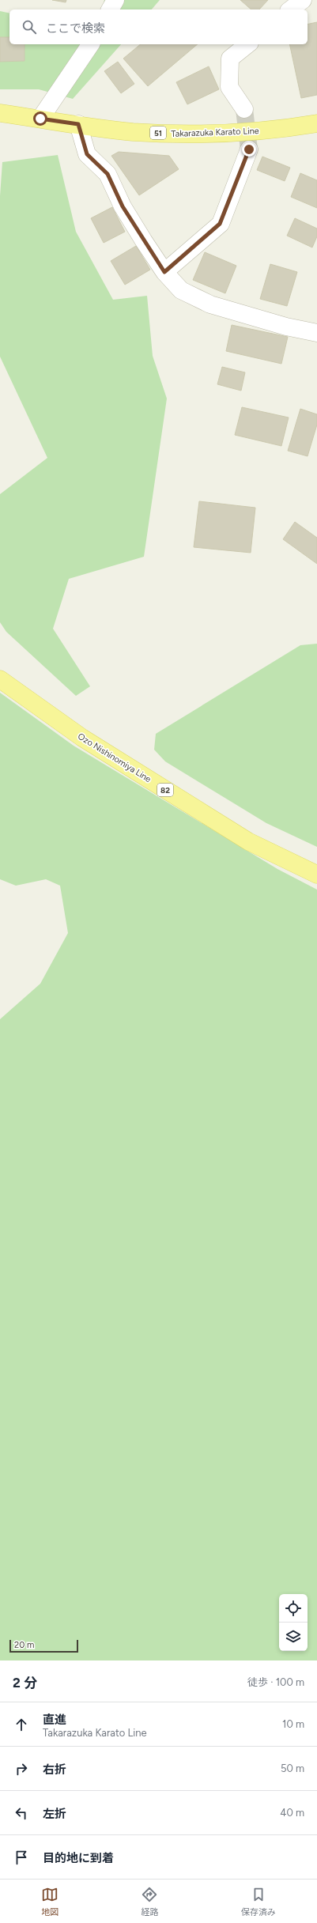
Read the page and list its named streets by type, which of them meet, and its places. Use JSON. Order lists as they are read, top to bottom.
{
  "streets": {
    "main road": [
      "Takarazuka Karato Line",
      "51",
      "Ozo Nishinomiya Line",
      "82"
    ]
  },
  "scale_bar": "20 m",
  "page": {
    "search": "ここで検索",
    "scale": "20 m",
    "heading": ["2 分", "徒歩 · 100 m"],
    "list": [
      ["直進", "Takarazuka Karato Line", "10 m"],
      ["右折", "50 m"],
      ["左折", "40 m"],
      "目的地に到着"
    ],
    "nav": ["地図", "経路", "保存済み"]
  }
}
